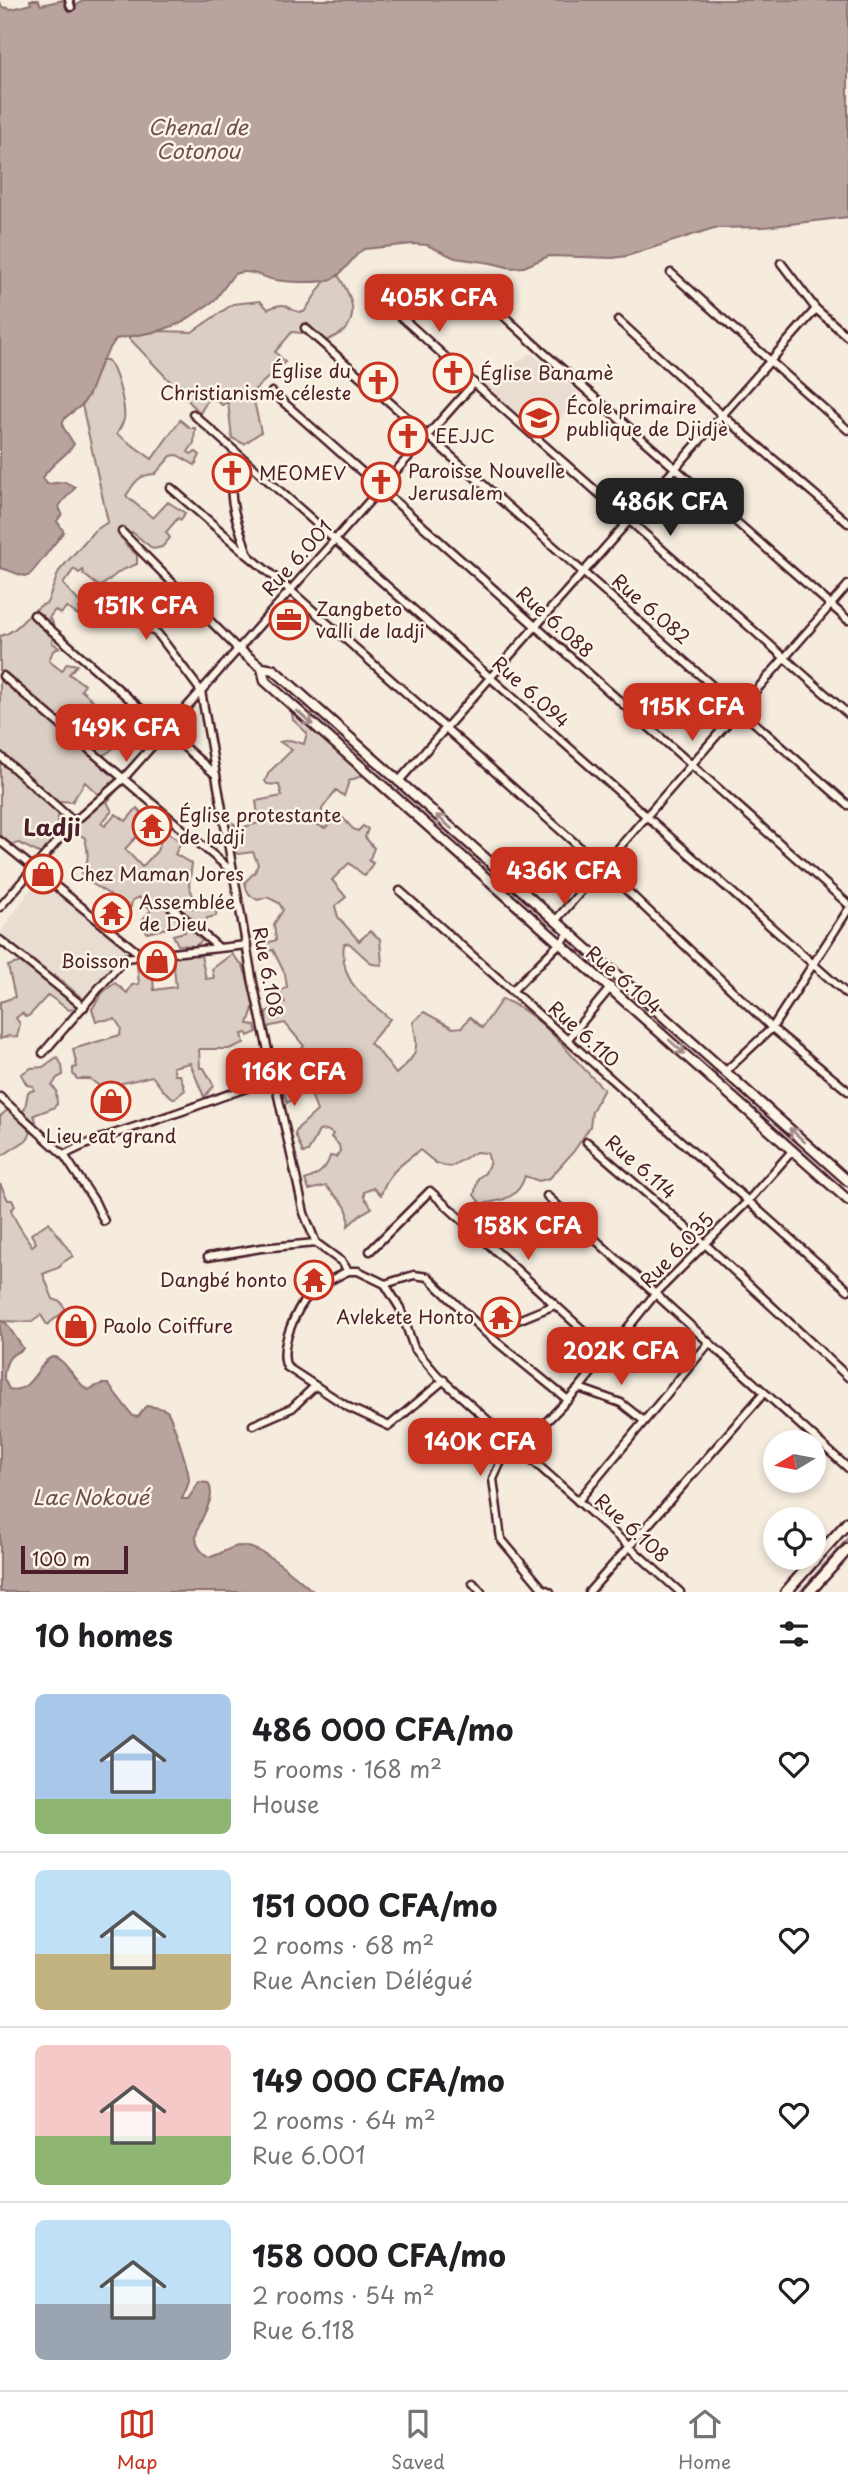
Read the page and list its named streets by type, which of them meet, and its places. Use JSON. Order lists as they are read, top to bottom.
{
  "streets": {
    "street": [
      "Rue 6.001",
      "Rue 6.082",
      "Rue 6.088",
      "Rue 6.094",
      "Rue 6.108",
      "Rue 6.104",
      "Rue 6.110",
      "Rue 6.114",
      "Rue 6.035"
    ]
  },
  "crossings": [
    ["Rue 6.001", "Rue 6.082"],
    ["Rue 6.001", "Rue 6.088"],
    ["Rue 6.001", "Rue 6.094"],
    ["Rue 6.001", "Rue 6.108"],
    ["Rue 6.001", "Rue 6.104"],
    ["Rue 6.108", "Rue 6.035"],
    ["Rue 6.104", "Rue 6.035"],
    ["Rue 6.110", "Rue 6.035"],
    ["Rue 6.114", "Rue 6.035"]
  ],
  "districts": ["Ladji"],
  "water": ["Chenal de Cotonou", "Lac Nokoué"],
  "places": {
    "church": [
      "Église Banamè",
      "Église du Christianisme céleste",
      "EEJJC",
      "MEOMEV",
      "Paroisse Nouvelle Jerusalem"
    ],
    "school or university": ["École primaire publique de Djidjè"],
    "office": ["Zangbeto valli de ladji"],
    "temple": [
      "Église protestante de ladji",
      "Assemblée de Dieu",
      "Dangbé honto",
      "Avlekete Honto"
    ],
    "shop": [
      "Chez Maman Jores",
      "Boisson",
      "Lieu eat grand",
      "Paolo Coiffure"
    ]
  },
  "scale_bar": "100 m",
  "north": "left",
  "page": {
    "price": [
      "405K CFA",
      "486K CFA",
      "151K CFA",
      "115K CFA",
      "149K CFA",
      "436K CFA",
      "116K CFA",
      "158K CFA",
      "202K CFA",
      "140K CFA"
    ],
    "scale": "100 m",
    "heading": "10 homes",
    "list": [
      {
        "name": "486 000 CFA/mo",
        "note": "5 rooms · 168 m² · House"
      },
      {
        "name": "151 000 CFA/mo",
        "note": "2 rooms · 68 m² · Rue Ancien Délégué"
      },
      {
        "name": "149 000 CFA/mo",
        "note": "2 rooms · 64 m² · Rue 6.001"
      },
      {
        "name": "158 000 CFA/mo",
        "note": "2 rooms · 54 m² · Rue 6.118"
      }
    ],
    "tabs": ["Map", "Saved", "Home"]
  }
}
